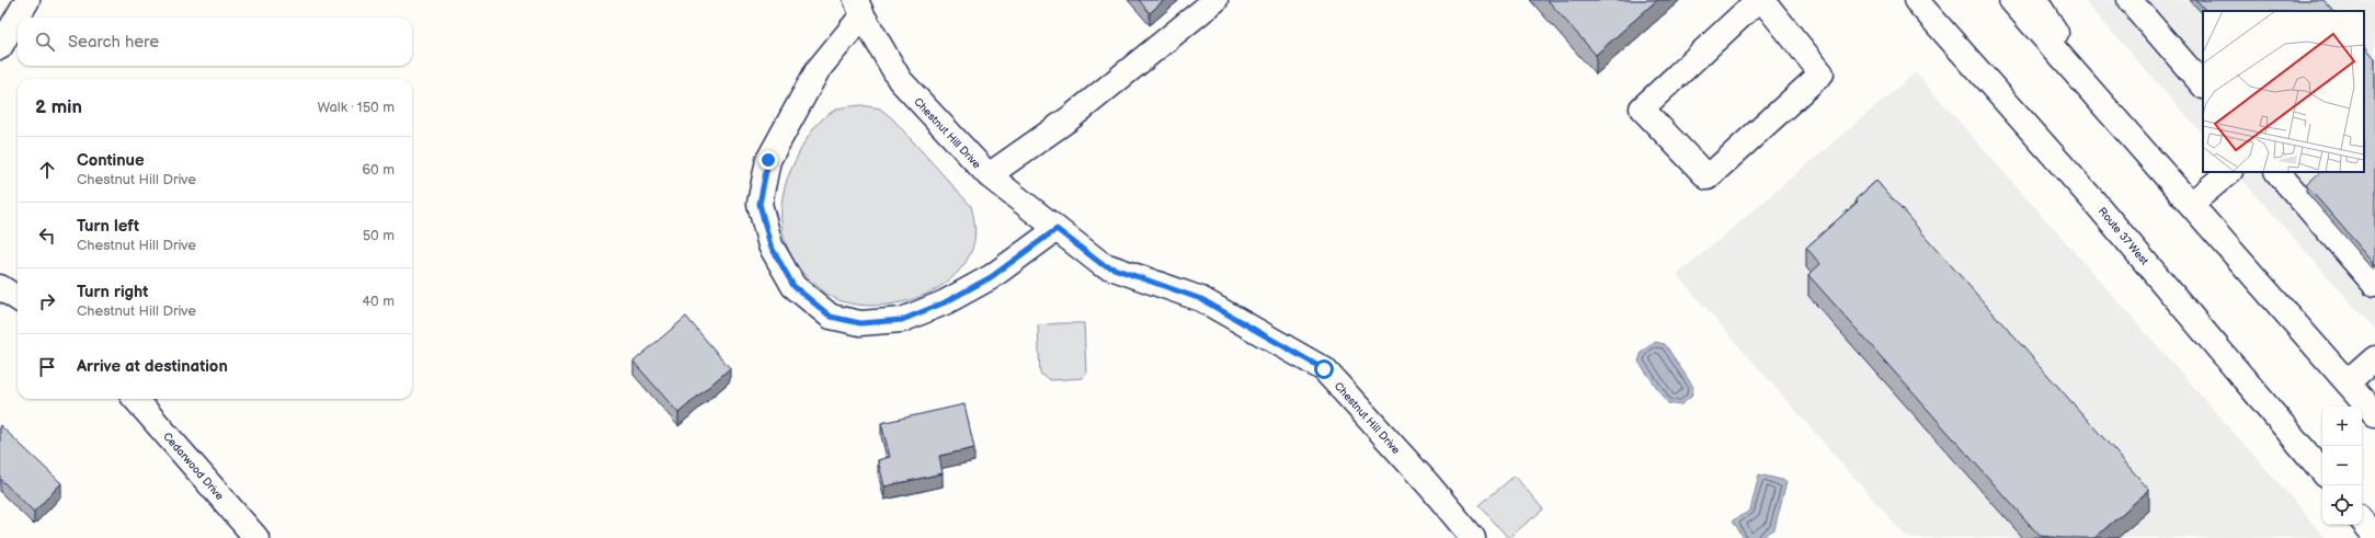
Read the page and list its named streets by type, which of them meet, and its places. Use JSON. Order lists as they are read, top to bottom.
{
  "streets": {
    "main road": ["Chestnut Hill Drive", "Route 37 West", "Cedarwood Drive"]
  },
  "page": {
    "search": "Search here",
    "heading": ["2 min", "Walk · 150 m"],
    "list": [
      ["Continue", "Chestnut Hill Drive", "60 m"],
      ["Turn left", "Chestnut Hill Drive", "50 m"],
      ["Turn right", "Chestnut Hill Drive", "40 m"],
      "Arrive at destination"
    ],
    "map_buttons": ["+", "−"]
  }
}
